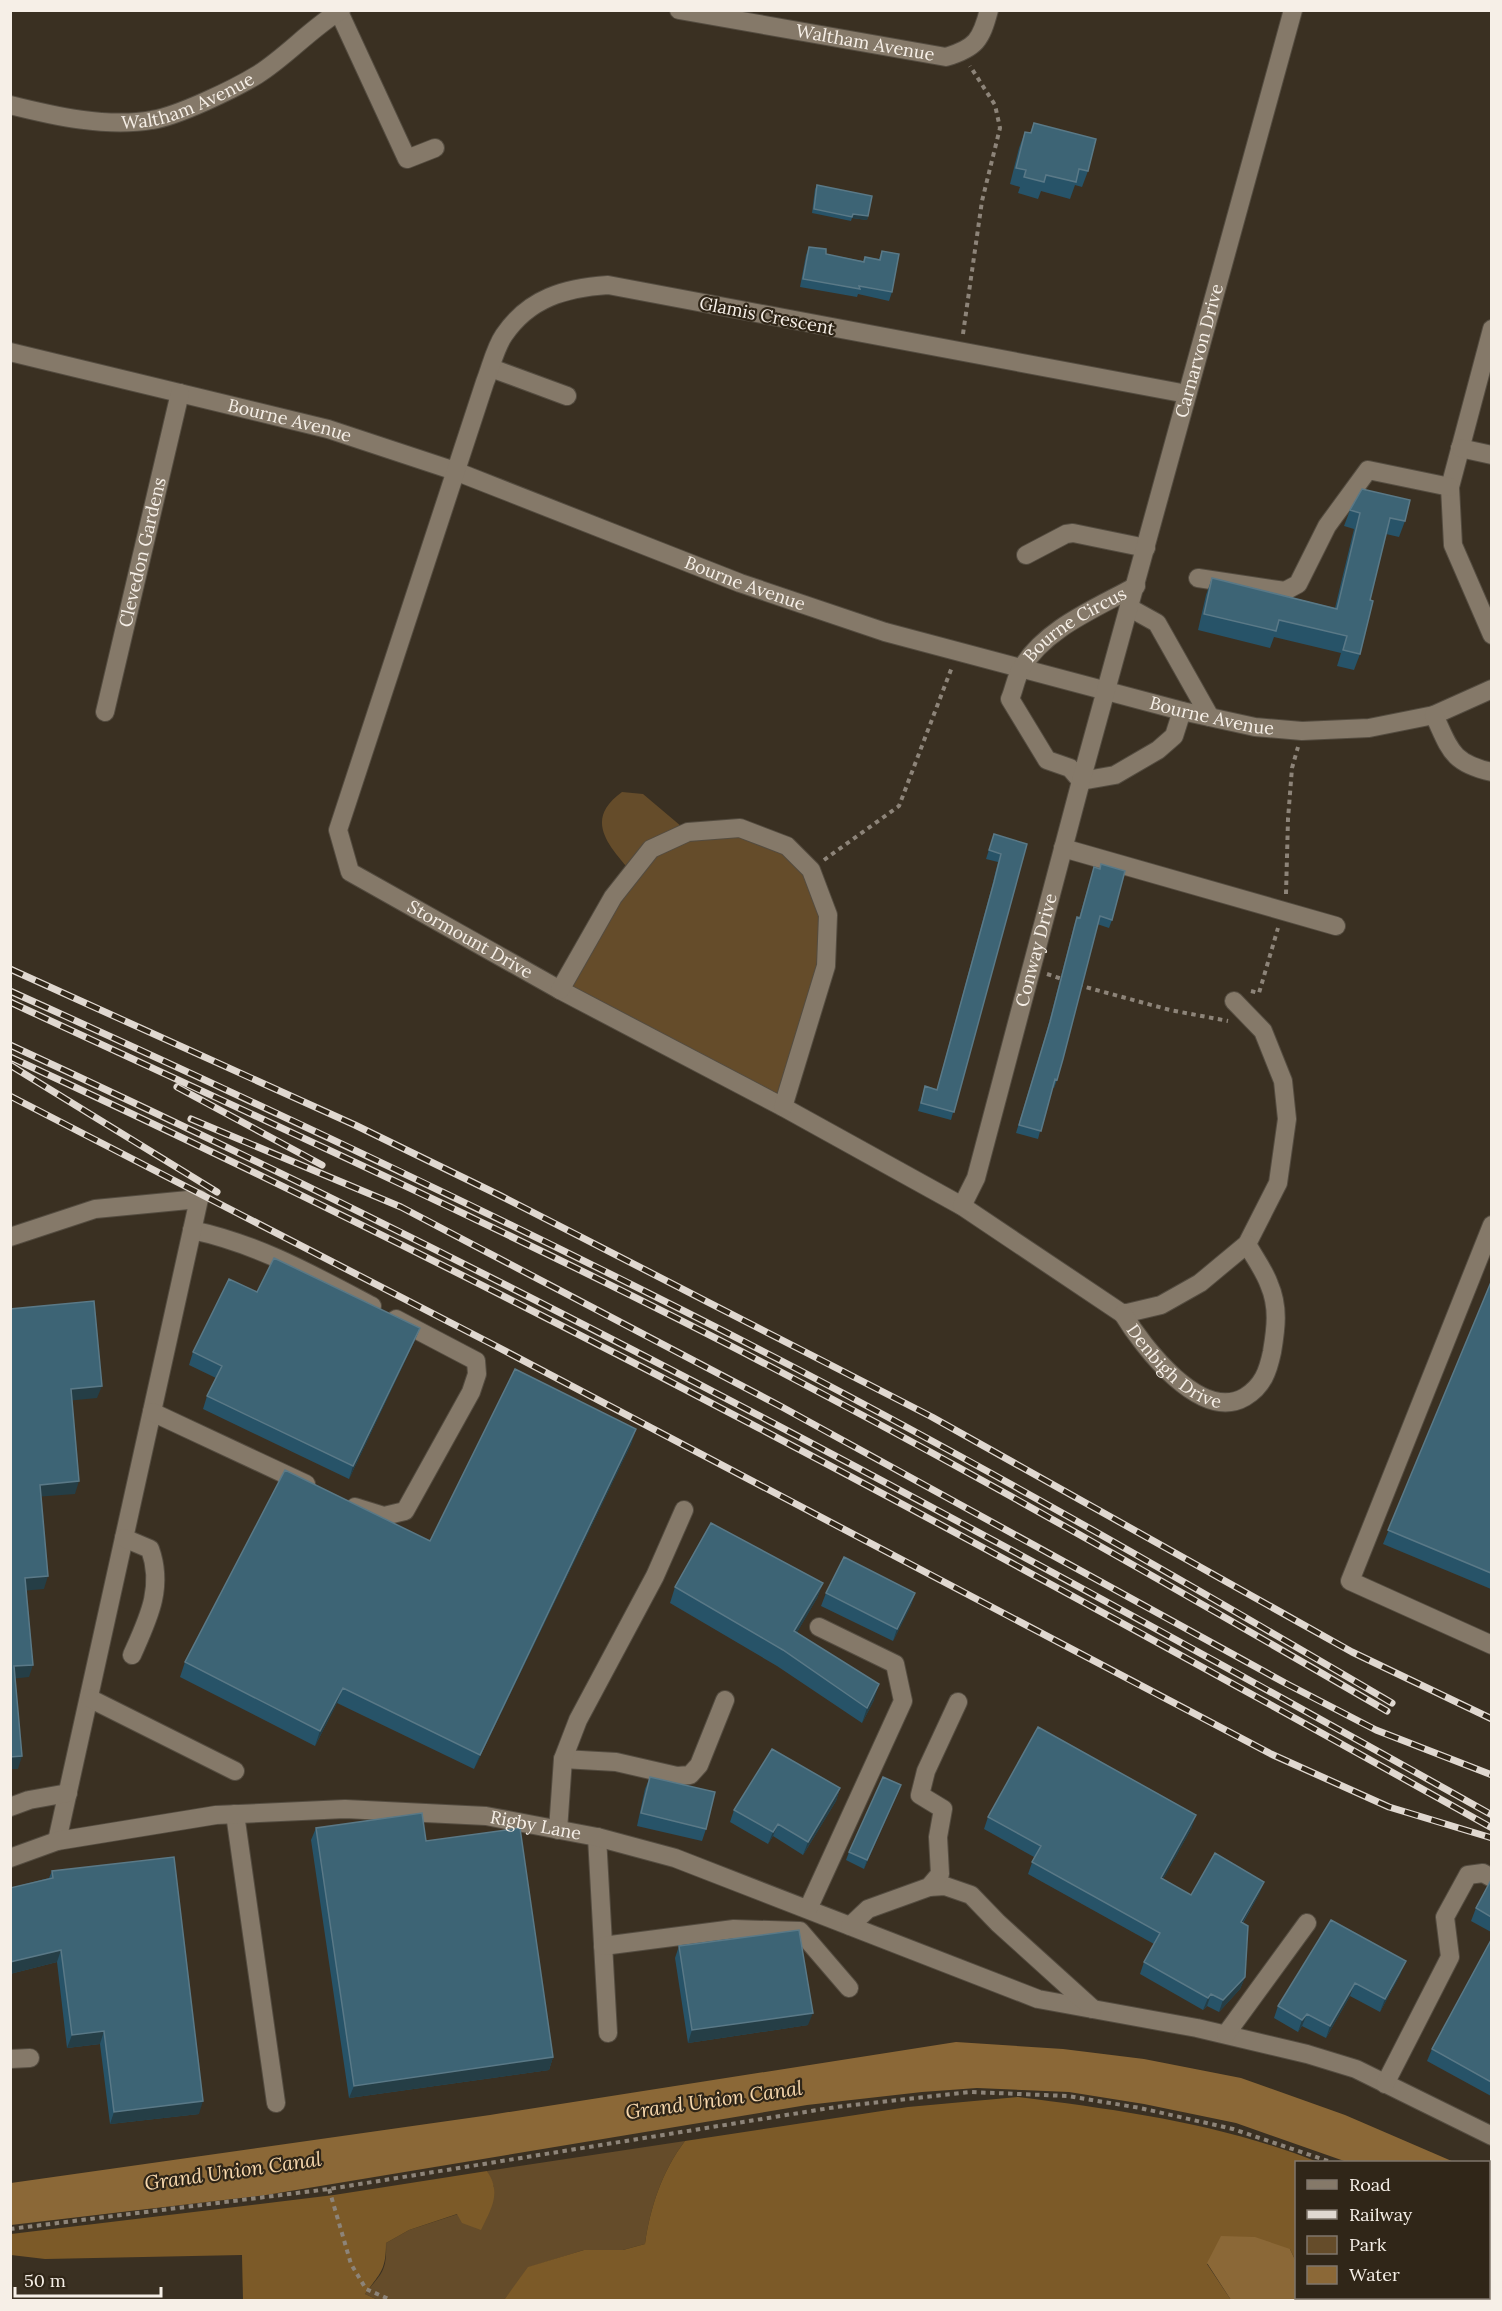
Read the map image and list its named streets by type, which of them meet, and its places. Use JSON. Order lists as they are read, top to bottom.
{
  "streets": {
    "street": [
      "Waltham Avenue",
      "Glamis Crescent",
      "Carnarvon Drive",
      "Bourne Avenue",
      "Clevedon Gardens",
      "Bourne Circus",
      "Stormount Drive",
      "Conway Drive",
      "Denbigh Drive",
      "Rigby Lane"
    ]
  },
  "crossings": [
    ["Glamis Crescent", "Carnarvon Drive"],
    ["Glamis Crescent", "Bourne Avenue"],
    ["Glamis Crescent", "Stormount Drive"],
    ["Carnarvon Drive", "Bourne Avenue"],
    ["Carnarvon Drive", "Bourne Circus"],
    ["Carnarvon Drive", "Conway Drive"],
    ["Bourne Avenue", "Clevedon Gardens"],
    ["Bourne Avenue", "Bourne Circus"],
    ["Bourne Avenue", "Stormount Drive"],
    ["Bourne Avenue", "Conway Drive"],
    ["Bourne Circus", "Conway Drive"],
    ["Stormount Drive", "Conway Drive"],
    ["Stormount Drive", "Denbigh Drive"],
    ["Conway Drive", "Denbigh Drive"]
  ],
  "water": ["Grand Union Canal"],
  "legend": [
    "Road",
    "Railway",
    "Park",
    "Water"
  ],
  "scale_bar": "50 m"
}
